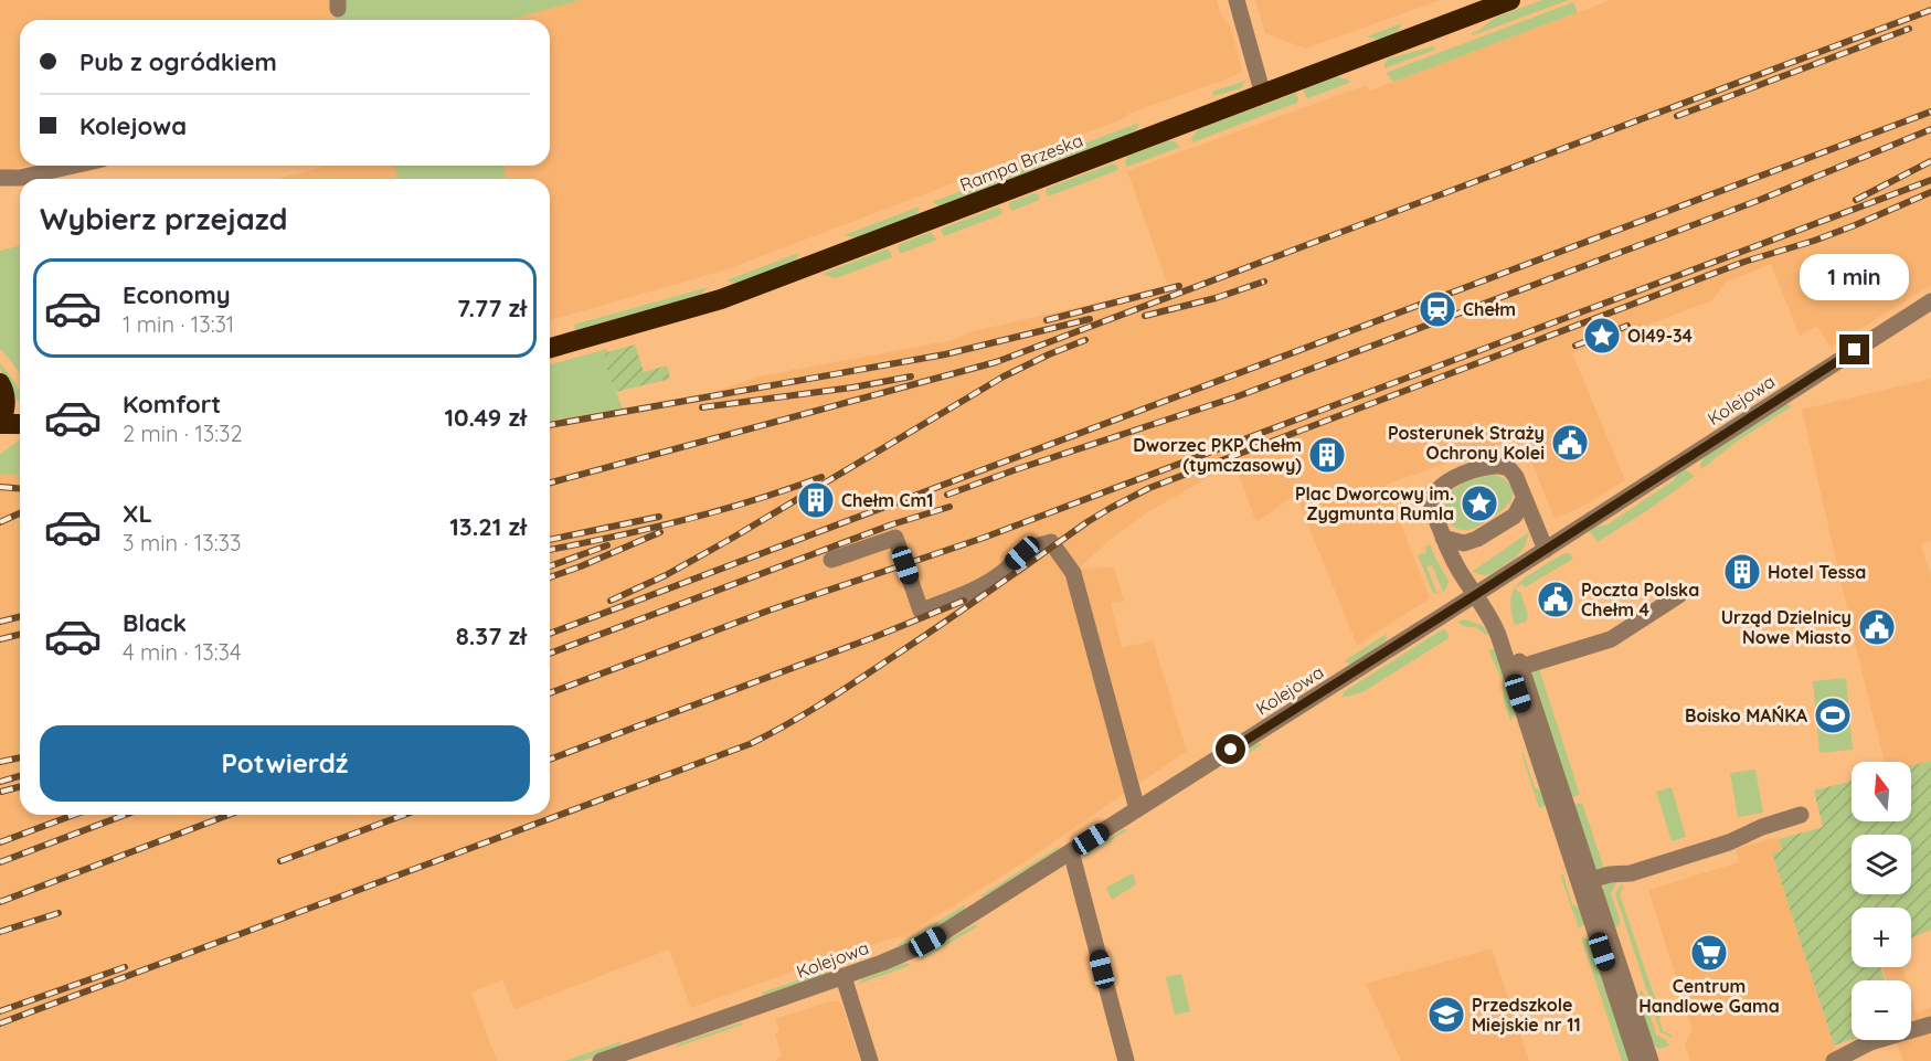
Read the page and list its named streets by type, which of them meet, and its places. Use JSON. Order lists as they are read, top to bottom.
{
  "streets": {
    "highway": ["Rampa Brzeska"],
    "street": ["Kolejowa"]
  },
  "places": {
    "station": ["Chełm"],
    "place": ["Ol49-34", "Plac Dworcowy im. Zygmunta Rumla"],
    "public building": ["Posterunek Straży Ochrony Kolei", "Poczta Polska Chełm 4", "Urząd Dzielnicy Nowe Miasto"],
    "building": ["Dworzec PKP Chełm (tymczasowy)", "Chełm Cm1", "Hotel Tessa"],
    "sports": ["Boisko MAŃKA"],
    "supermarket": ["Centrum Handlowe Gama"],
    "school or university": ["Przedszkole Miejskie nr 11"]
  },
  "north": "top",
  "page": {
    "banner": ["Pub z ogródkiem", "Kolejowa"],
    "heading": "Wybierz przejazd",
    "bubble": "1 min",
    "list": [
      {
        "name": "Economy",
        "note": "1 min · 13:31",
        "value": "7.77 zł"
      },
      {
        "name": "Komfort",
        "note": "2 min · 13:32",
        "value": "10.49 zł"
      },
      {
        "name": "XL",
        "note": "3 min · 13:33",
        "value": "13.21 zł"
      },
      {
        "name": "Black",
        "note": "4 min · 13:34",
        "value": "8.37 zł"
      }
    ],
    "buttons": "Potwierdź",
    "map_buttons": ["+", "−"]
  }
}
